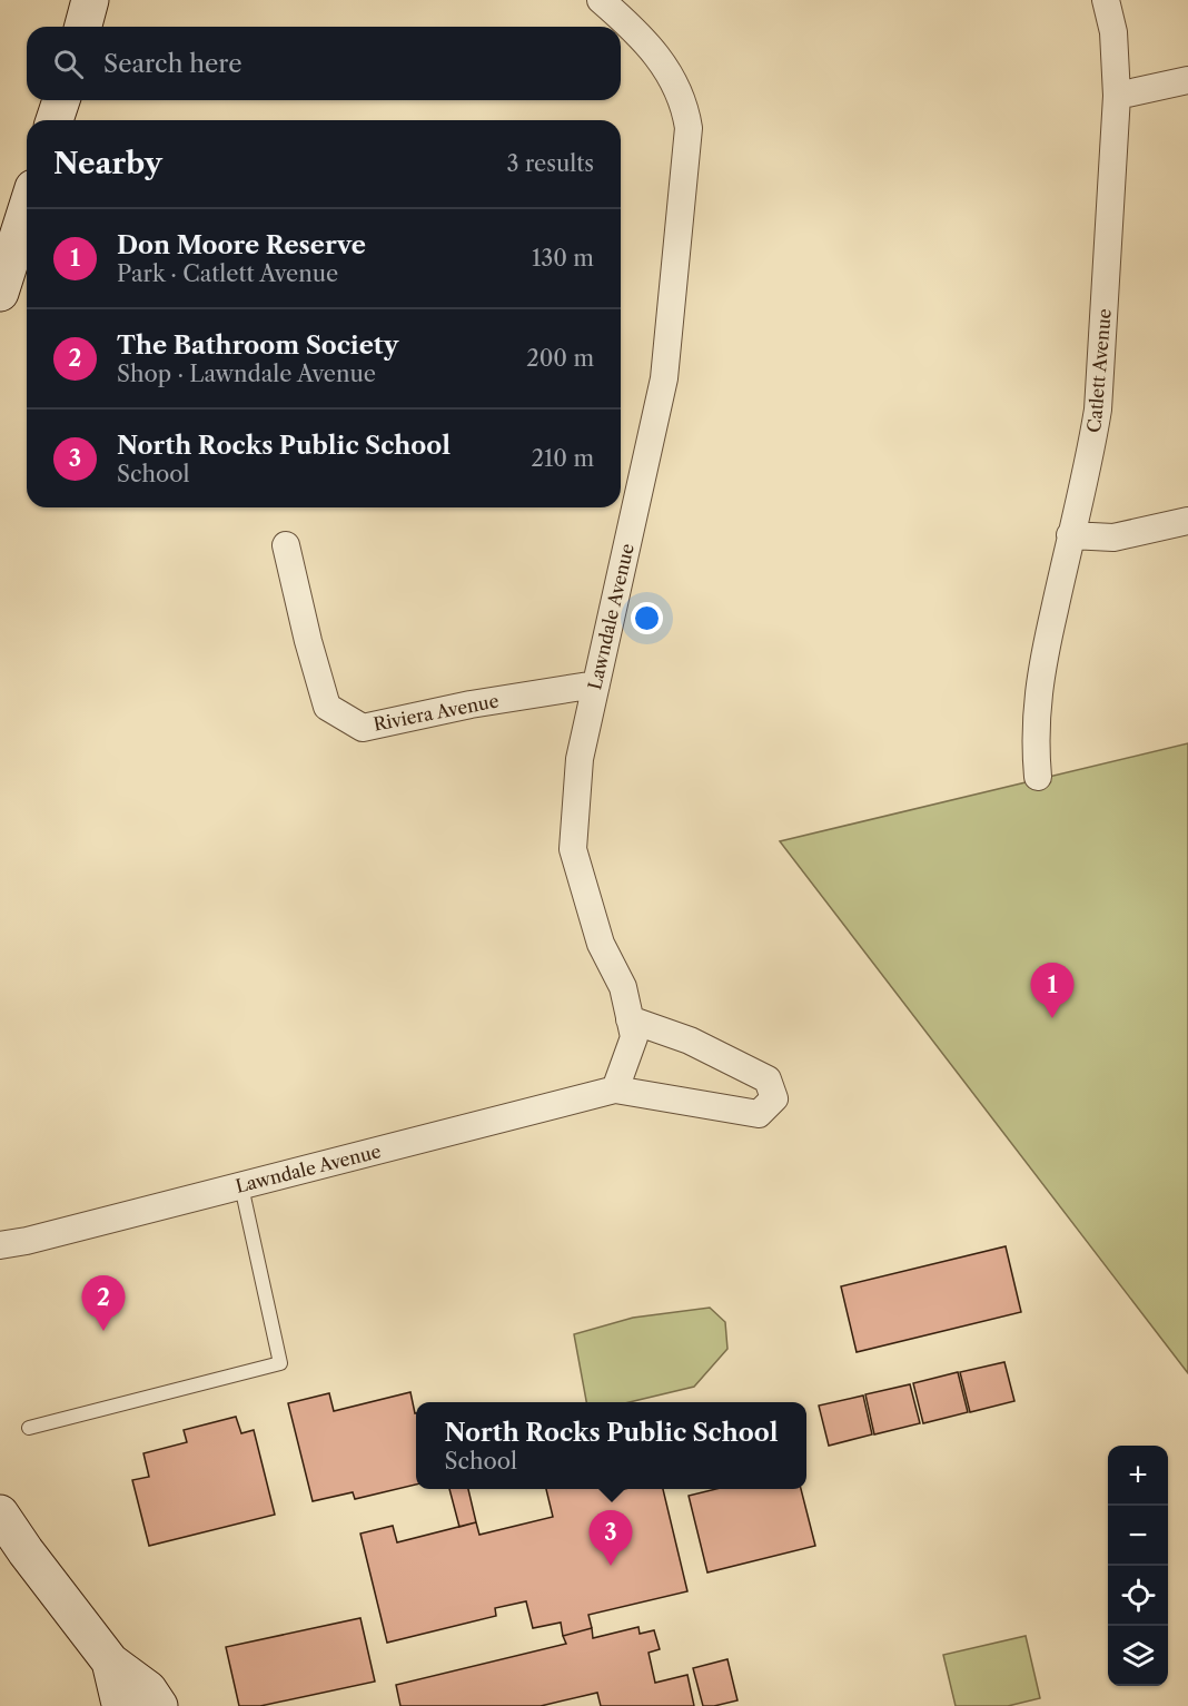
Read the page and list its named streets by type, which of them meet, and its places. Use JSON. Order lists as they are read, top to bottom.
{
  "streets": {
    "street": ["Catlett Avenue", "Lawndale Avenue", "Riviera Avenue"]
  },
  "crossings": [
    ["Lawndale Avenue", "Riviera Avenue"]
  ],
  "page": {
    "search": "Search here",
    "heading": ["Nearby", "3 results"],
    "list": [
      {
        "mark": "1",
        "name": "Don Moore Reserve",
        "note": "Park · Catlett Avenue",
        "value": "130 m"
      },
      {
        "mark": "2",
        "name": "The Bathroom Society",
        "note": "Shop · Lawndale Avenue",
        "value": "200 m"
      },
      {
        "mark": "3",
        "name": "North Rocks Public School",
        "note": "School",
        "value": "210 m"
      }
    ],
    "pins": ["1", "2", "3"],
    "popup": ["North Rocks Public School", "School"],
    "map_buttons": ["+", "−"]
  }
}
